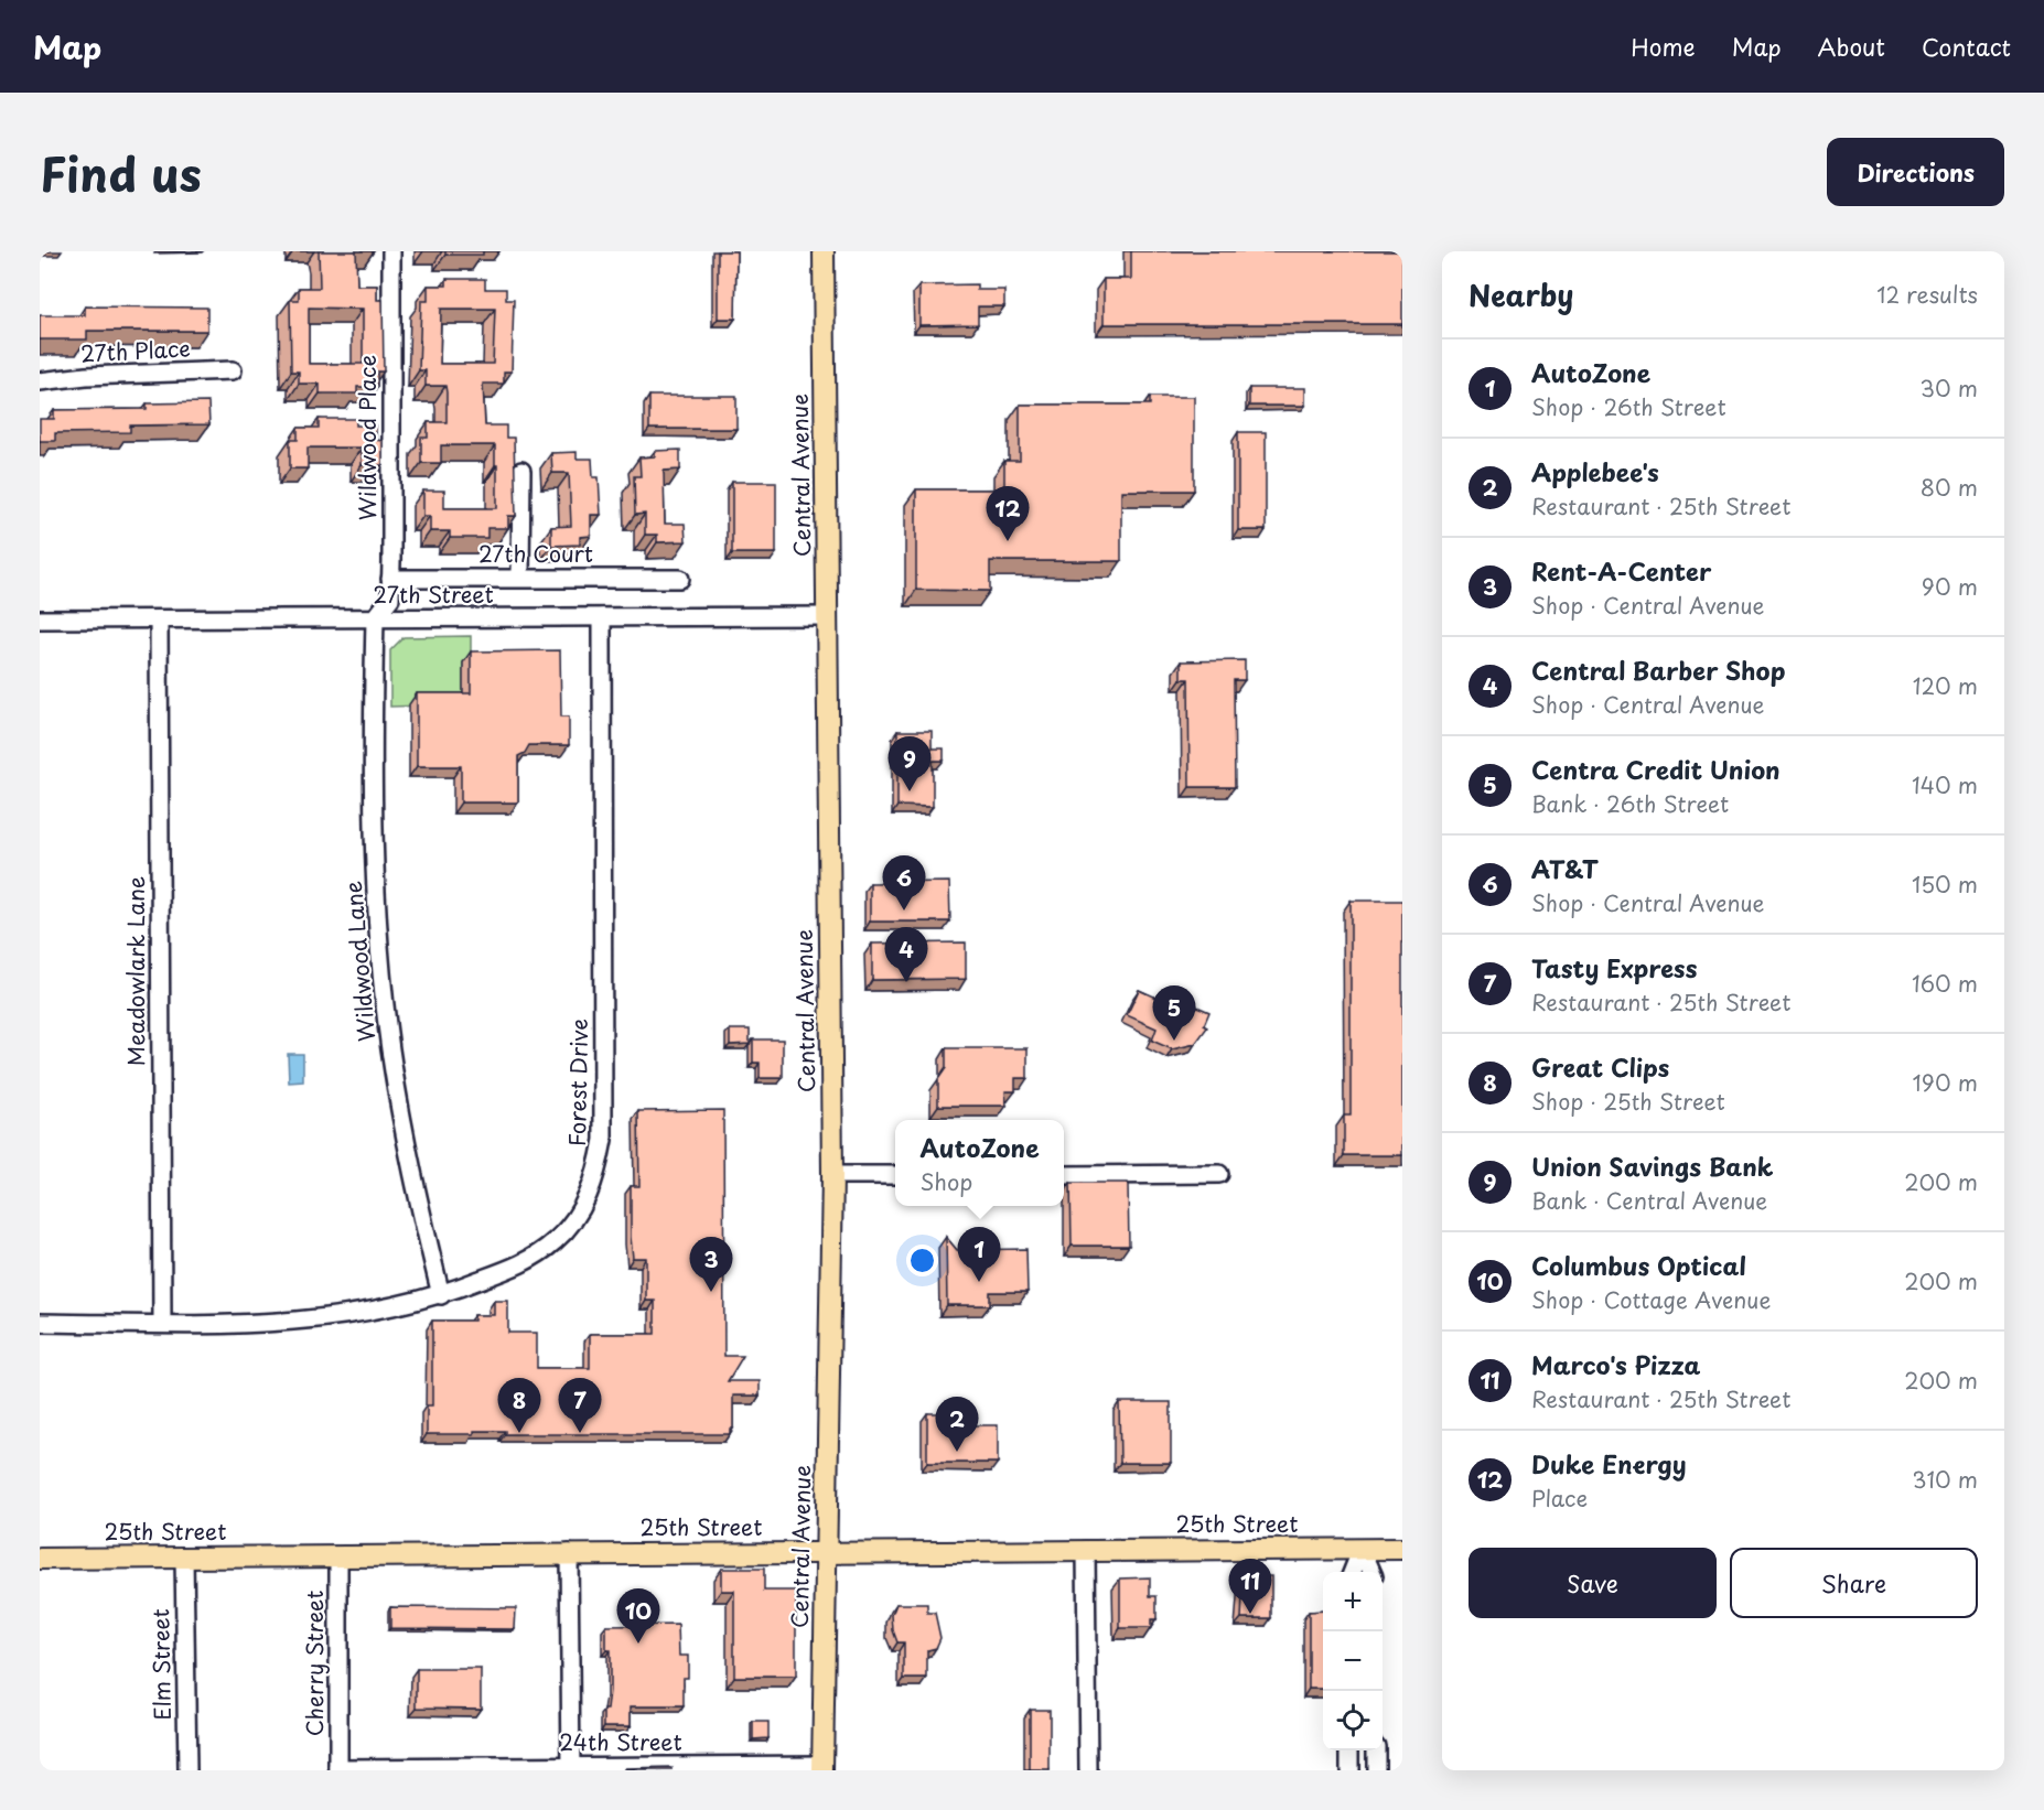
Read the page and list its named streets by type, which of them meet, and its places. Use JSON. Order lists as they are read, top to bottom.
{
  "streets": {
    "main road": ["Central Avenue", "25th Street"],
    "street": [
      "27th Place",
      "Wildwood Place",
      "27th Court",
      "27th Street",
      "Wildwood Lane",
      "Meadowlark Lane",
      "Forest Drive",
      "Cherry Street",
      "Elm Street",
      "24th Street"
    ]
  },
  "crossings": [
    ["Wildwood Place", "27th Court"],
    ["Wildwood Place", "27th Street"],
    ["Wildwood Place", "Wildwood Lane"],
    ["Central Avenue", "27th Street"],
    ["Central Avenue", "25th Street"],
    ["Central Avenue", "24th Street"],
    ["27th Street", "Wildwood Lane"],
    ["27th Street", "Meadowlark Lane"],
    ["27th Street", "Forest Drive"],
    ["Wildwood Lane", "Forest Drive"],
    ["Meadowlark Lane", "Forest Drive"],
    ["25th Street", "Cherry Street"],
    ["25th Street", "Elm Street"],
    ["Cherry Street", "24th Street"]
  ],
  "page": {
    "header": "Map",
    "nav": [
      "Home",
      "Map",
      "About",
      "Contact"
    ],
    "title": "Find us",
    "buttons": [
      "Directions",
      ["Save", "Share"]
    ],
    "heading": ["Nearby", "12 results"],
    "list": [
      {
        "mark": "1",
        "name": "AutoZone",
        "note": "Shop · 26th Street",
        "value": "30 m"
      },
      {
        "mark": "2",
        "name": "Applebee's",
        "note": "Restaurant · 25th Street",
        "value": "80 m"
      },
      {
        "mark": "3",
        "name": "Rent-A-Center",
        "note": "Shop · Central Avenue",
        "value": "90 m"
      },
      {
        "mark": "4",
        "name": "Central Barber Shop",
        "note": "Shop · Central Avenue",
        "value": "120 m"
      },
      {
        "mark": "5",
        "name": "Centra Credit Union",
        "note": "Bank · 26th Street",
        "value": "140 m"
      },
      {
        "mark": "6",
        "name": "AT&T",
        "note": "Shop · Central Avenue",
        "value": "150 m"
      },
      {
        "mark": "7",
        "name": "Tasty Express",
        "note": "Restaurant · 25th Street",
        "value": "160 m"
      },
      {
        "mark": "8",
        "name": "Great Clips",
        "note": "Shop · 25th Street",
        "value": "190 m"
      },
      {
        "mark": "9",
        "name": "Union Savings Bank",
        "note": "Bank · Central Avenue",
        "value": "200 m"
      },
      {
        "mark": "10",
        "name": "Columbus Optical",
        "note": "Shop · Cottage Avenue",
        "value": "200 m"
      },
      {
        "mark": "11",
        "name": "Marco's Pizza",
        "note": "Restaurant · 25th Street",
        "value": "200 m"
      },
      {
        "mark": "12",
        "name": "Duke Energy",
        "note": "Place",
        "value": "310 m"
      }
    ],
    "pins": [
      "12",
      "9",
      "6",
      "4",
      "5",
      "1",
      "3",
      "7",
      "8",
      "2",
      "11",
      "10"
    ],
    "popup": ["AutoZone", "Shop"],
    "map_buttons": ["+", "−"]
  }
}
